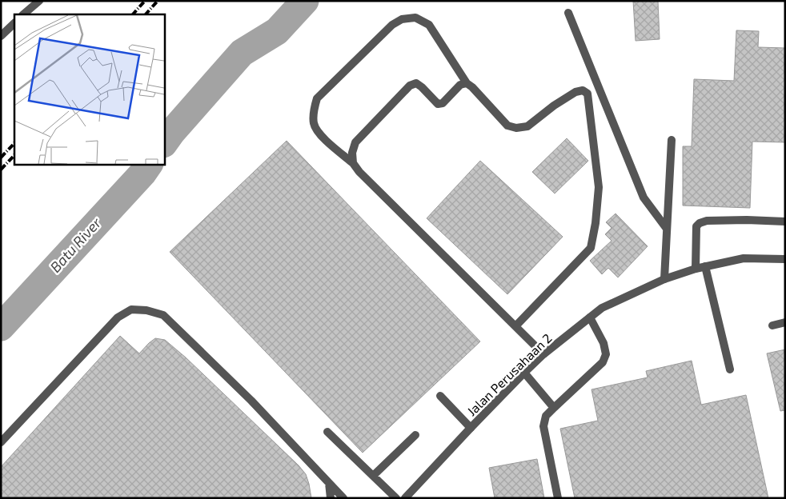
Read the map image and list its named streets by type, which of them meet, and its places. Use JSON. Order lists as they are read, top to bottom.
{
  "streets": {
    "street": ["Jalan Perusahaan 2"]
  },
  "water": ["Batu River"]
}
